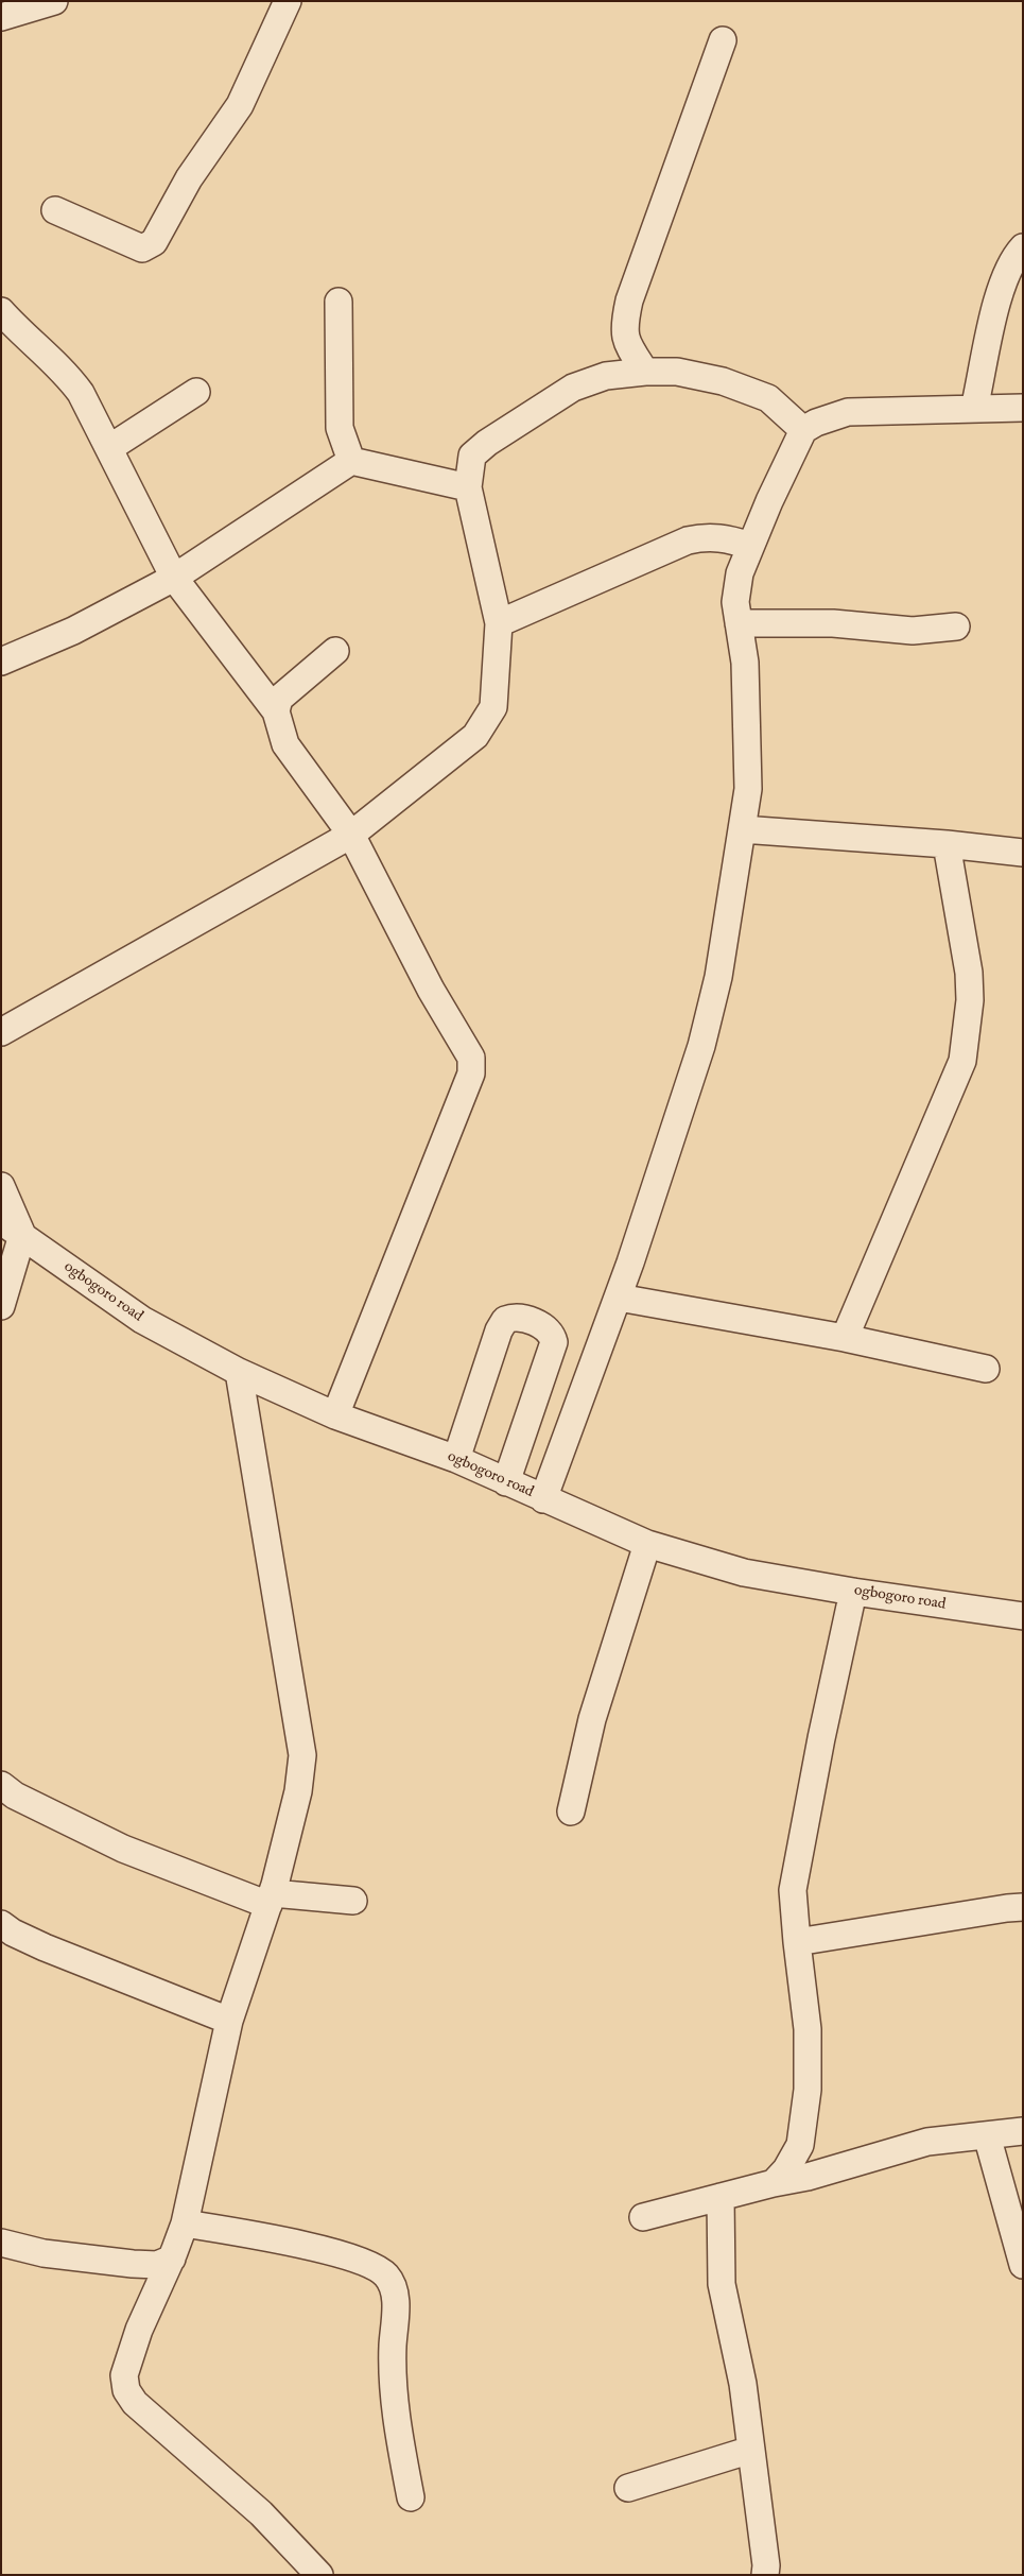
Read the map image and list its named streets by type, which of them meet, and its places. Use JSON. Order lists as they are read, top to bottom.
{
  "streets": {
    "street": ["ogbogoro road"]
  }
}
